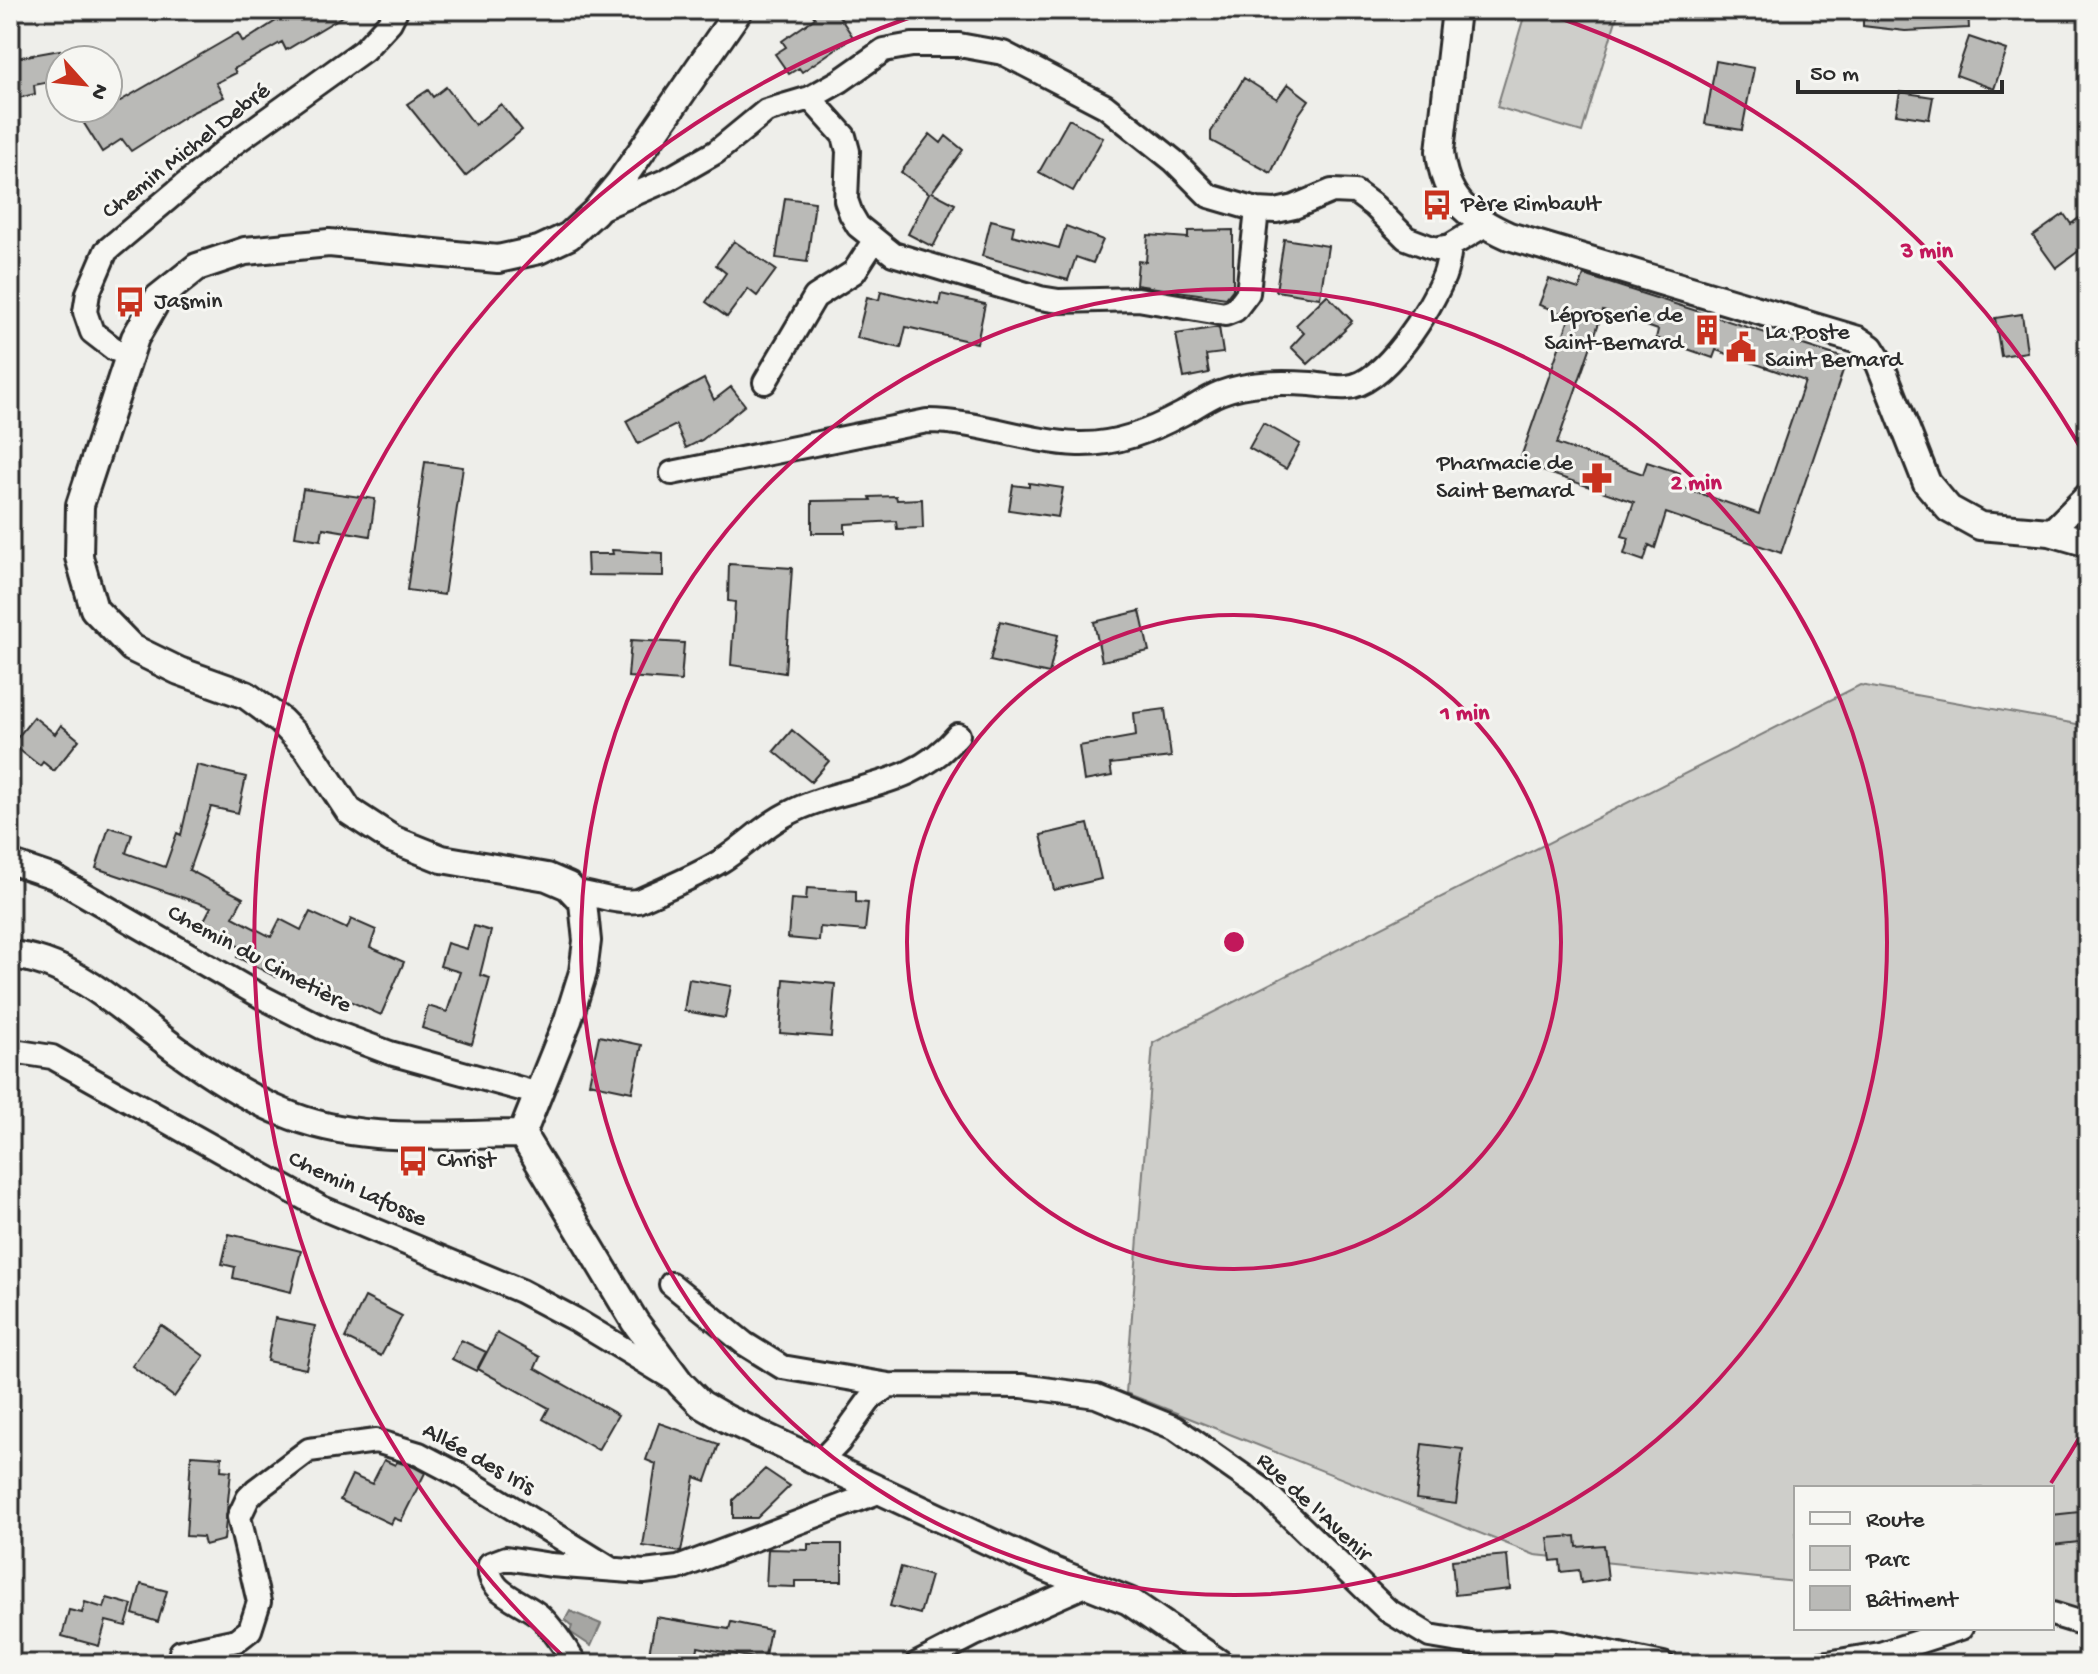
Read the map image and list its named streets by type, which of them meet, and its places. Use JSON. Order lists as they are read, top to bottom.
{
  "streets": {
    "street": [
      "Chemin Michel Debré",
      "Chemin du Cimetière",
      "Chemin Lafosse",
      "Allée des Iris",
      "Rue de l'Avenir"
    ]
  },
  "places": {
    "bus stop": ["Père Rimbault", "Jasmin", "Christ"],
    "building": ["Léproserie de Saint-Bernard"],
    "public building": ["La Poste Saint Bernard"],
    "pharmacy": ["Pharmacie de Saint Bernard"]
  },
  "legend": ["Route", "Parc", "Bâtiment"],
  "scale_bar": "50 m",
  "north": "bottom right",
  "rings": ["3 min", "2 min", "1 min"]
}
